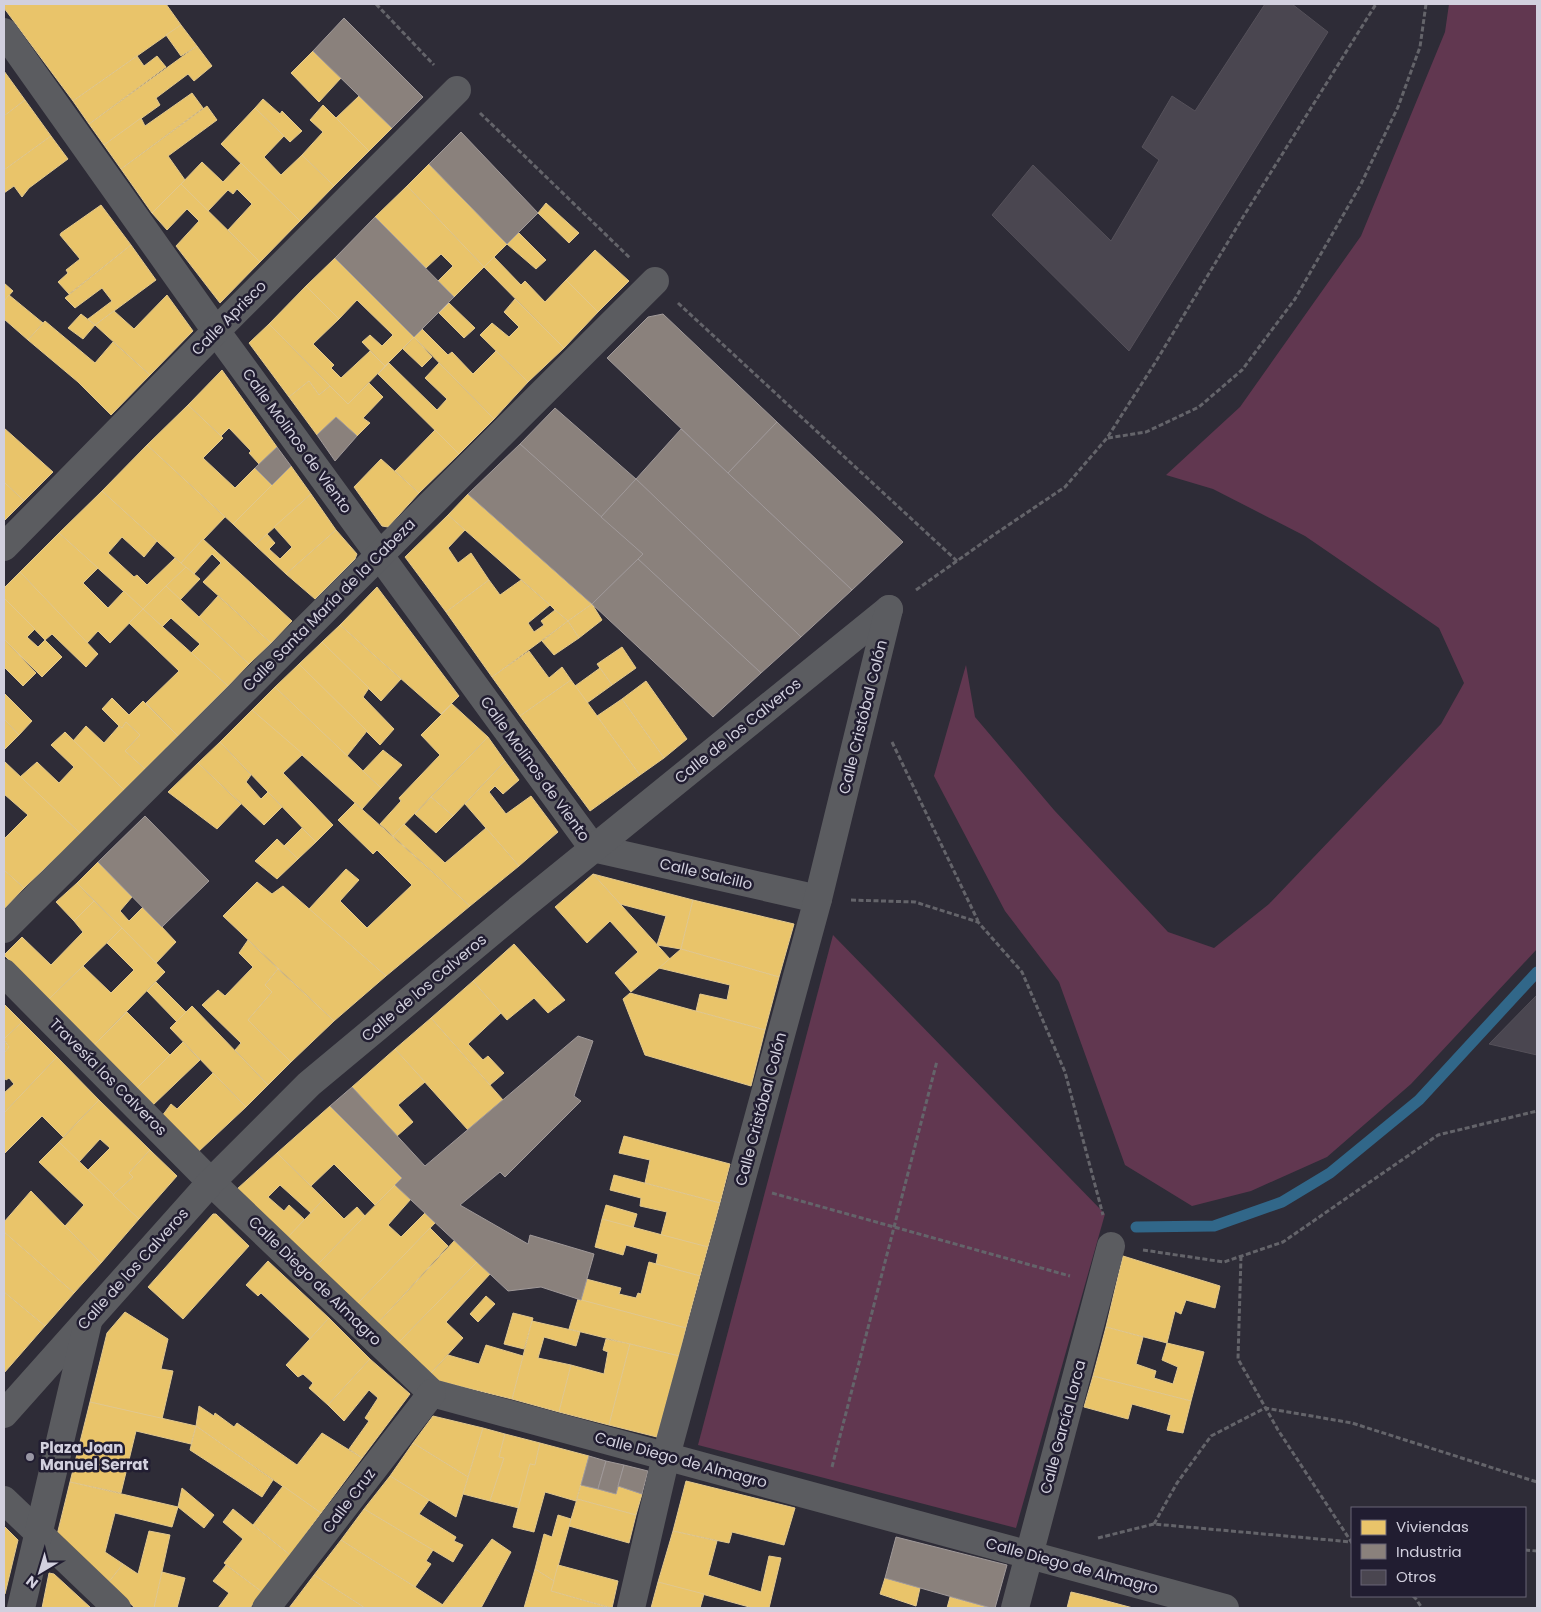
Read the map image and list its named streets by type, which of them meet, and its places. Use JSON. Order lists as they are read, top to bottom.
{
  "streets": {
    "street": [
      "Calle Aprisco",
      "Calle Molinos de Viento",
      "Calle Santa María de la Cabeza",
      "Calle Cristóbal Colón",
      "Calle de los Calveros",
      "Calle Salcillo",
      "Travesía los Calveros",
      "Calle Diego de Almagro",
      "Calle García Lorca",
      "Calle Cruz"
    ]
  },
  "crossings": [
    ["Calle Aprisco", "Calle Molinos de Viento"],
    ["Calle Molinos de Viento", "Calle Santa María de la Cabeza"],
    ["Calle Molinos de Viento", "Calle de los Calveros"],
    ["Calle Molinos de Viento", "Calle Salcillo"],
    ["Calle Cristóbal Colón", "Calle de los Calveros"],
    ["Calle Cristóbal Colón", "Calle Salcillo"],
    ["Calle Cristóbal Colón", "Calle Diego de Almagro"],
    ["Calle de los Calveros", "Calle Salcillo"],
    ["Calle de los Calveros", "Travesía los Calveros"],
    ["Calle de los Calveros", "Calle Diego de Almagro"],
    ["Travesía los Calveros", "Calle Diego de Almagro"],
    ["Calle Diego de Almagro", "Calle García Lorca"],
    ["Calle Diego de Almagro", "Calle Cruz"]
  ],
  "places": ["Plaza Joan Manuel Serrat"],
  "legend": ["Viviendas", "Industria", "Otros"],
  "north": "bottom left"
}
